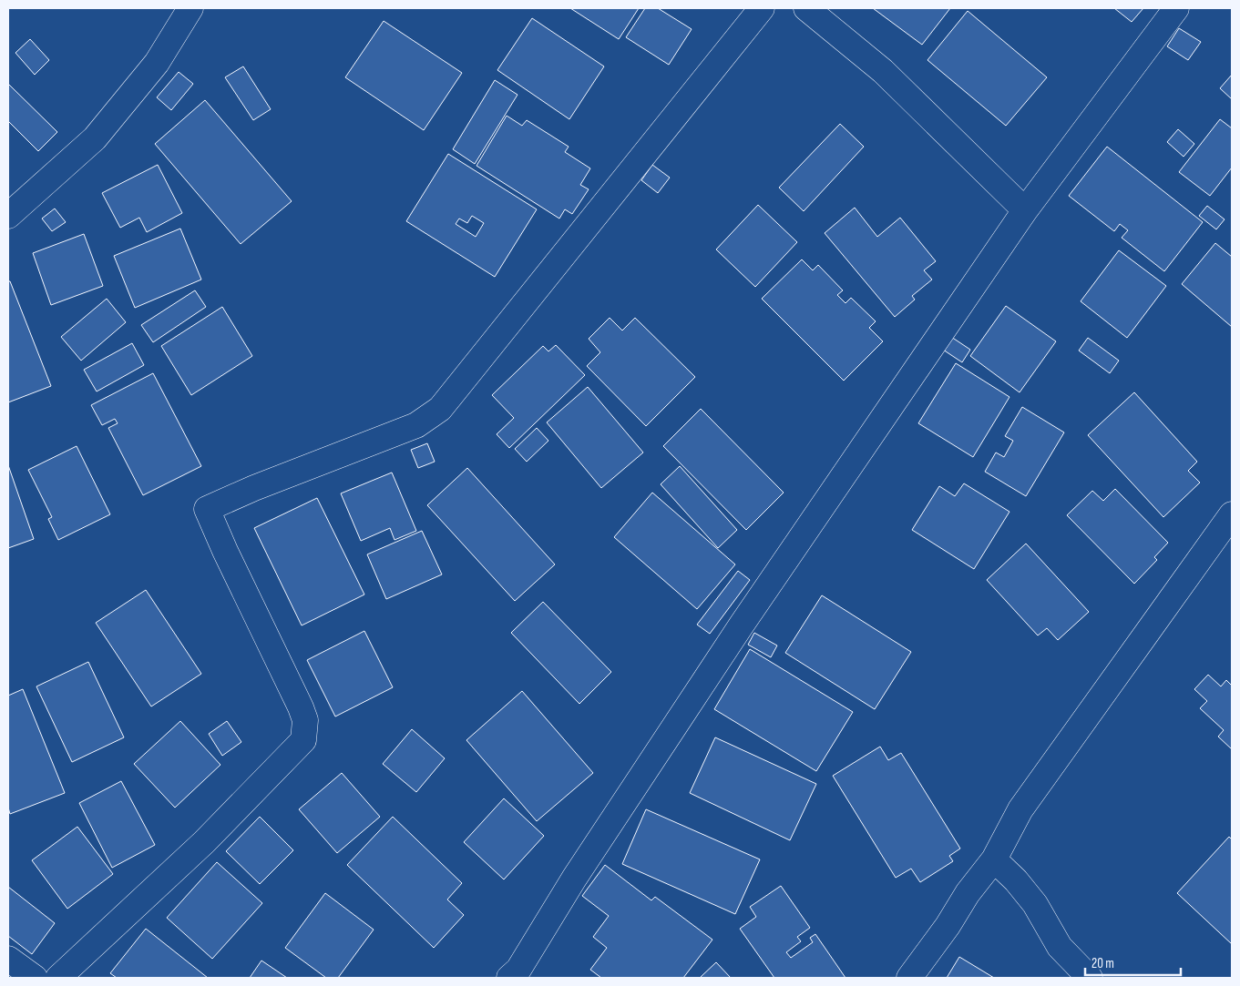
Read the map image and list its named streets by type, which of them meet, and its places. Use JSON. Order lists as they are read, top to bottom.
{
  "scale_bar": "20 m"
}
